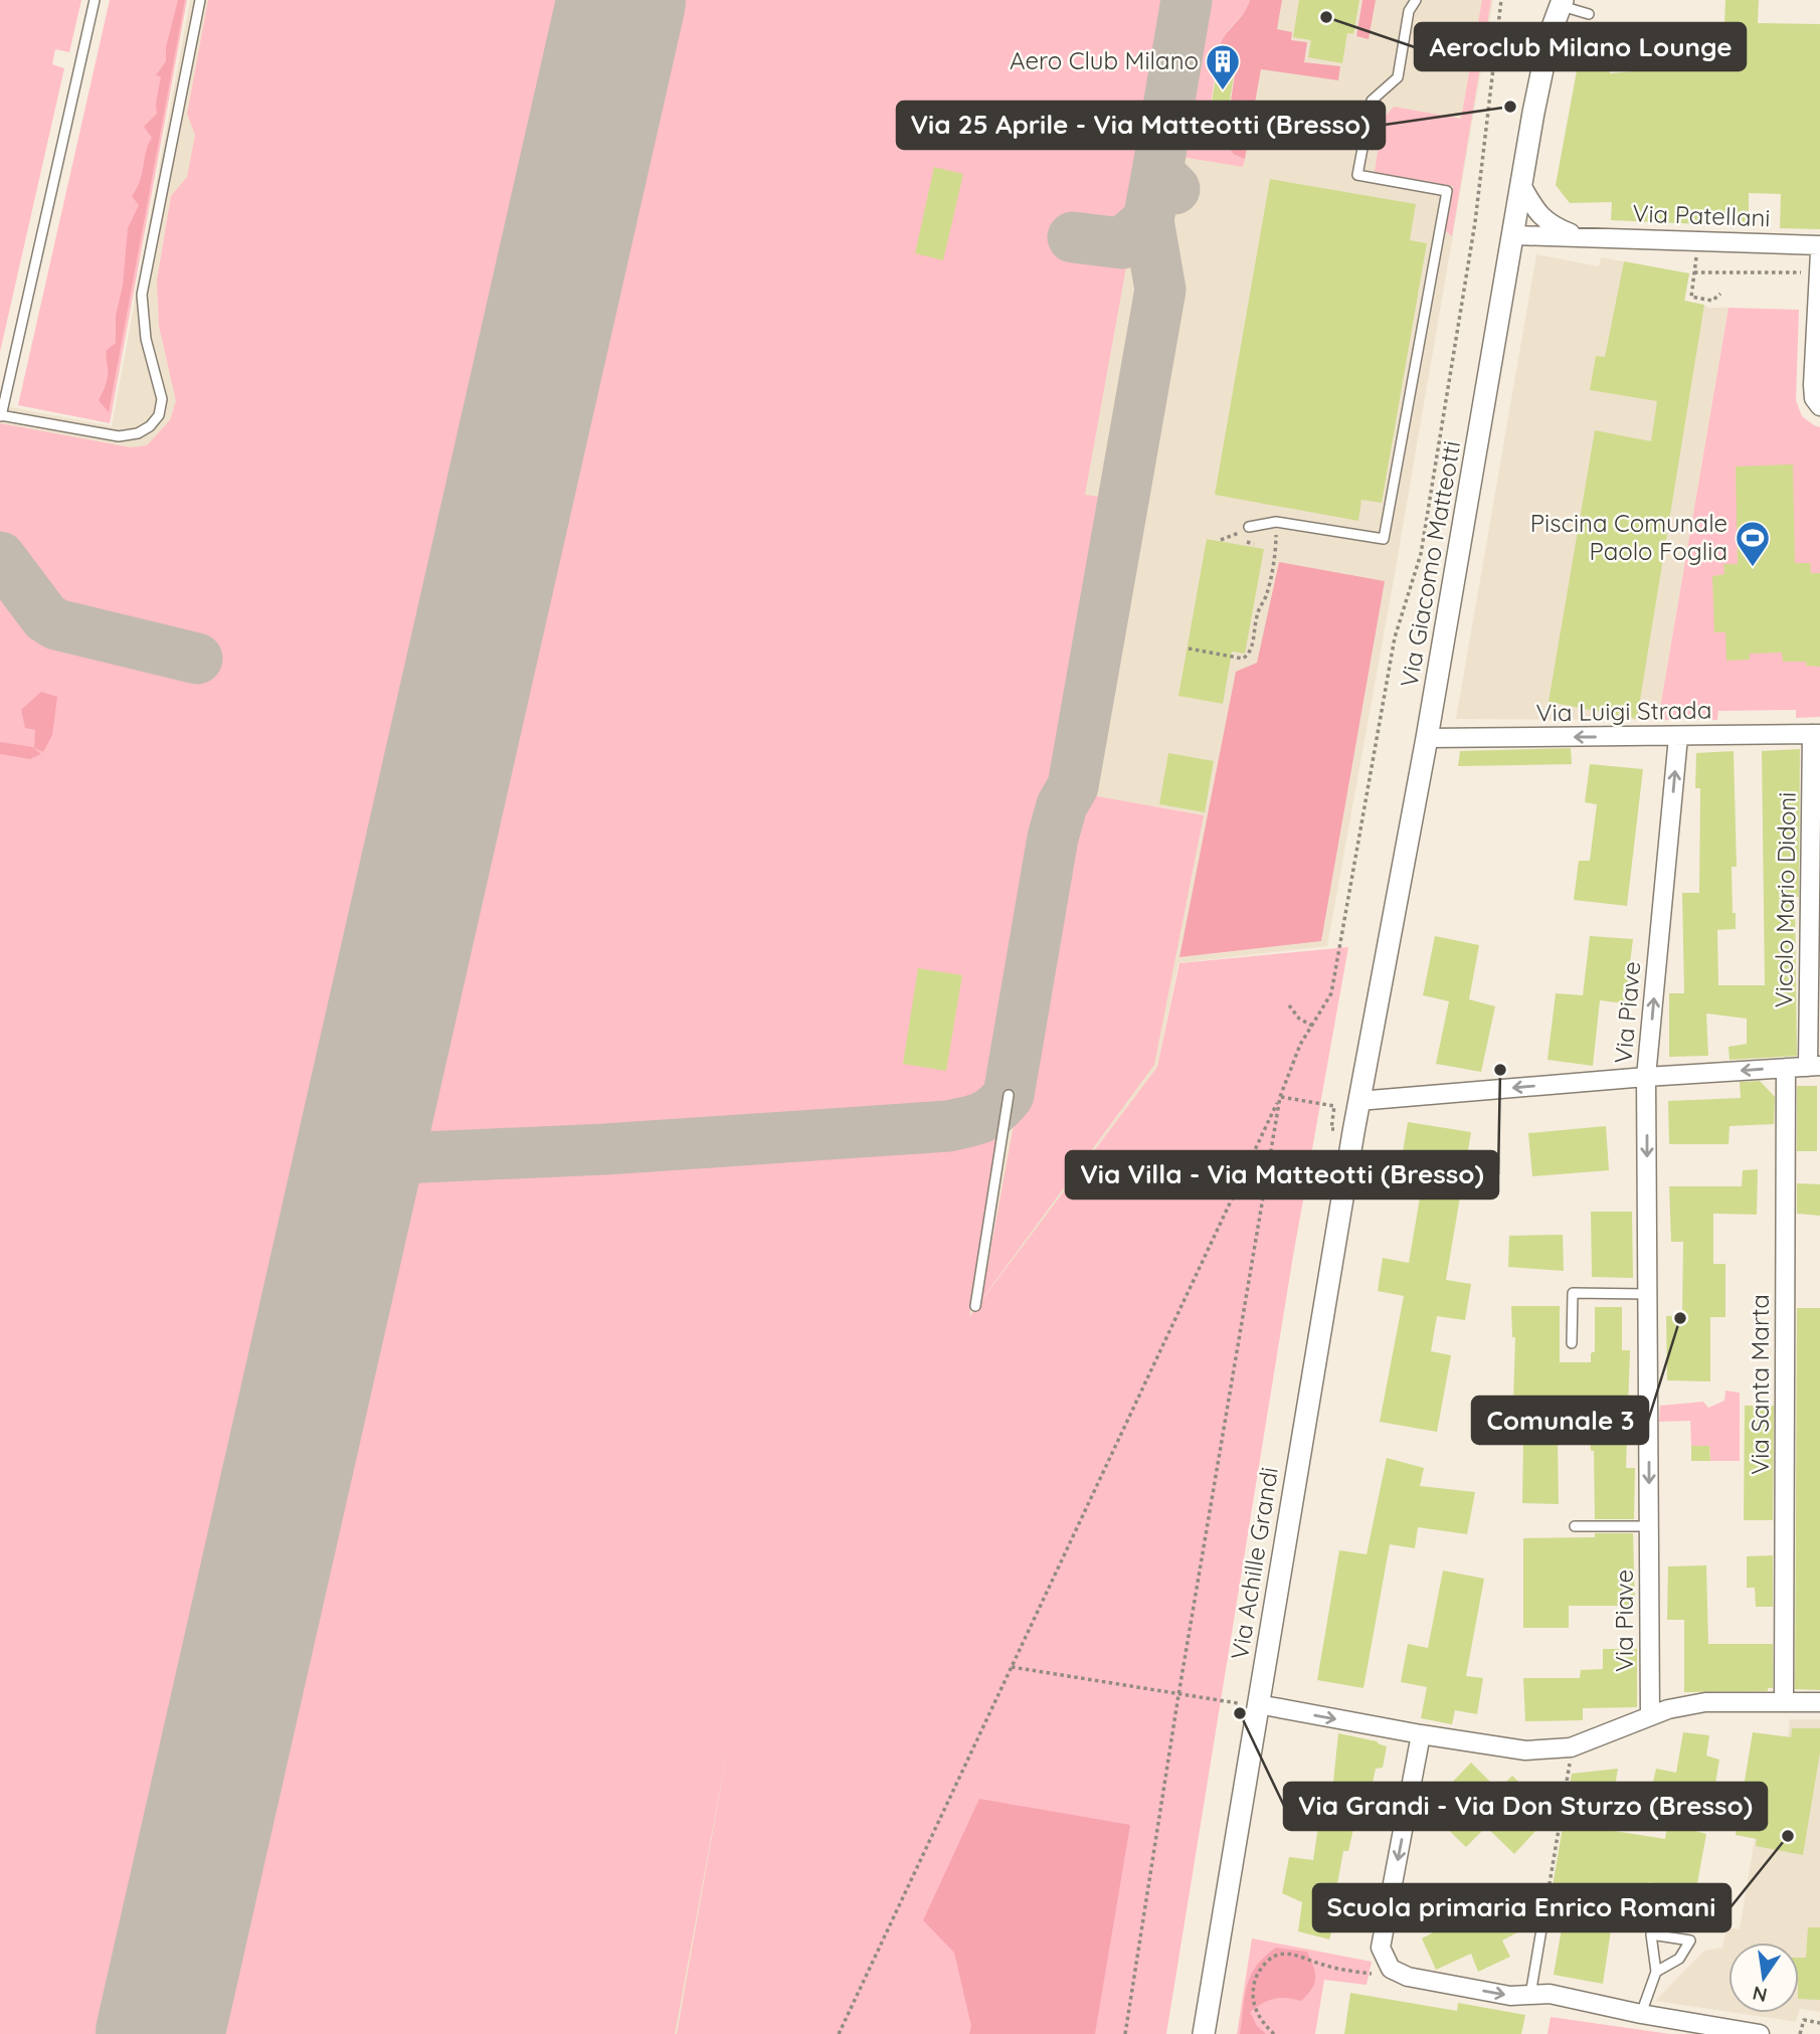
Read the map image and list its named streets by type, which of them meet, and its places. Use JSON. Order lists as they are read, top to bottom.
{
  "streets": {
    "street": [
      "Via Patellani",
      "Via Giacomo Matteotti",
      "Via Luigi Strada",
      "Vicolo Mario Didoni",
      "Via Piave",
      "Via Santa Marta",
      "Via Achille Grandi"
    ]
  },
  "crossings": [
    ["Via Patellani", "Via Giacomo Matteotti"],
    ["Via Giacomo Matteotti", "Via Luigi Strada"],
    ["Via Giacomo Matteotti", "Via Achille Grandi"],
    ["Via Luigi Strada", "Vicolo Mario Didoni"],
    ["Via Luigi Strada", "Via Piave"]
  ],
  "one_way": ["Via Luigi Strada"],
  "places": {
    "other": [
      "Aeroclub Milano Lounge",
      "Via 25 Aprile - Via Matteotti (Bresso)",
      "Via Villa - Via Matteotti (Bresso)",
      "Comunale 3",
      "Via Grandi - Via Don Sturzo (Bresso)",
      "Scuola primaria Enrico Romani"
    ],
    "building": ["Aero Club Milano"],
    "sports": ["Piscina Comunale Paolo Foglia"]
  },
  "north": "bottom"
}
